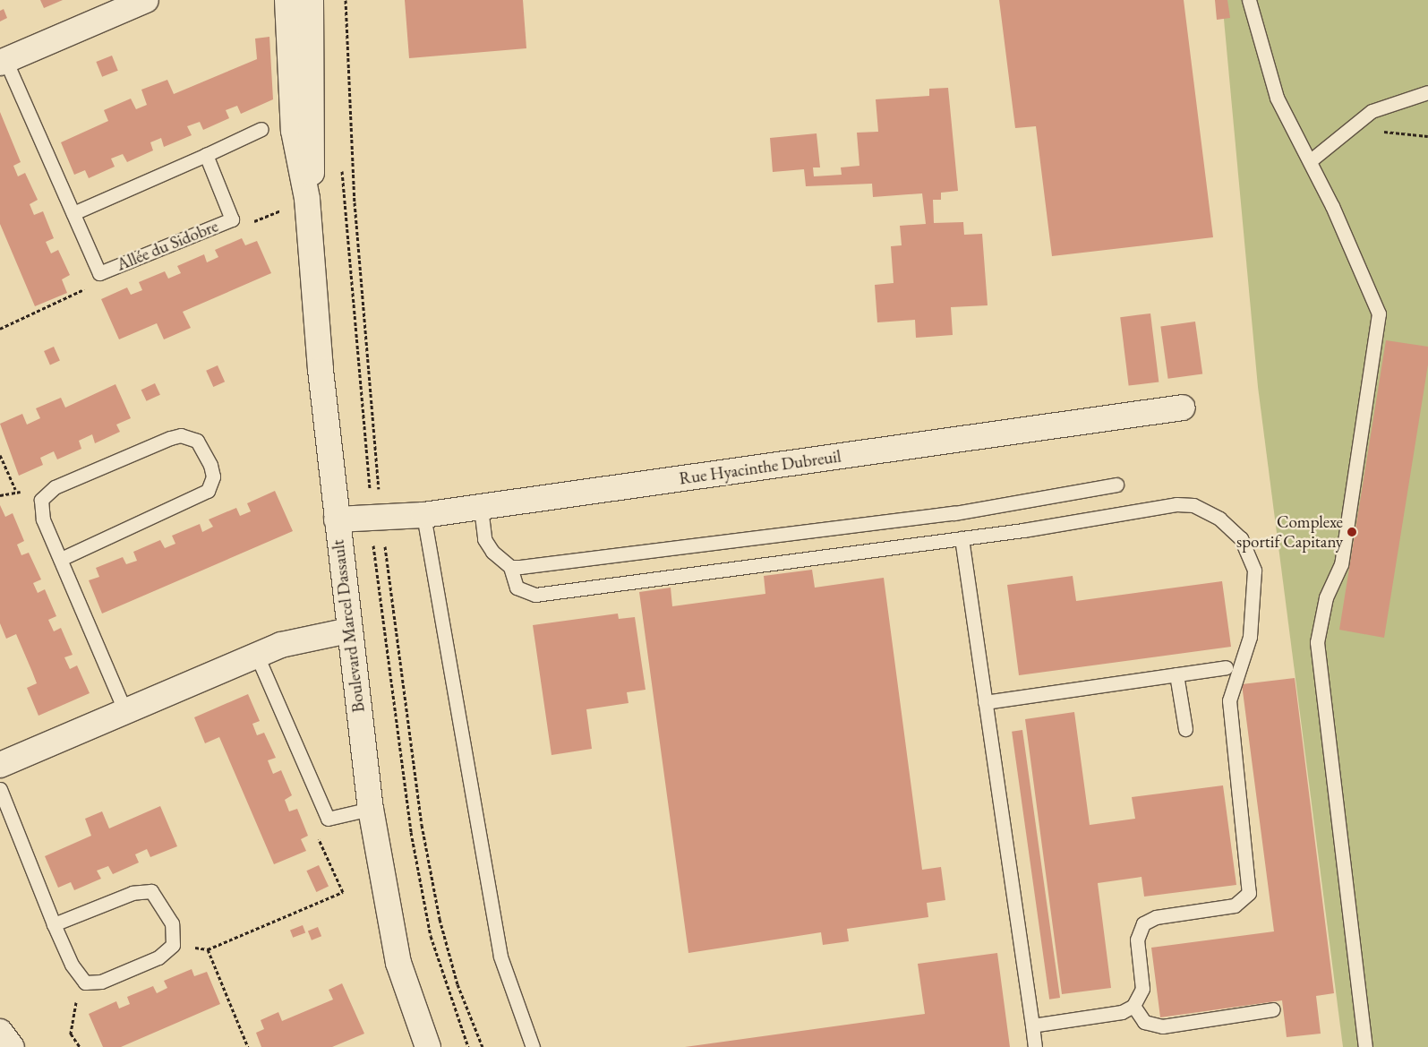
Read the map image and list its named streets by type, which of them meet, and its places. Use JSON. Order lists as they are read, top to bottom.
{
  "streets": {
    "street": ["Allée du Sidobre", "Rue Hyacinthe Dubreuil", "Boulevard Marcel Dassault"]
  },
  "crossings": [
    ["Rue Hyacinthe Dubreuil", "Boulevard Marcel Dassault"]
  ],
  "places": ["Complexe sportif Capitany"]
}
